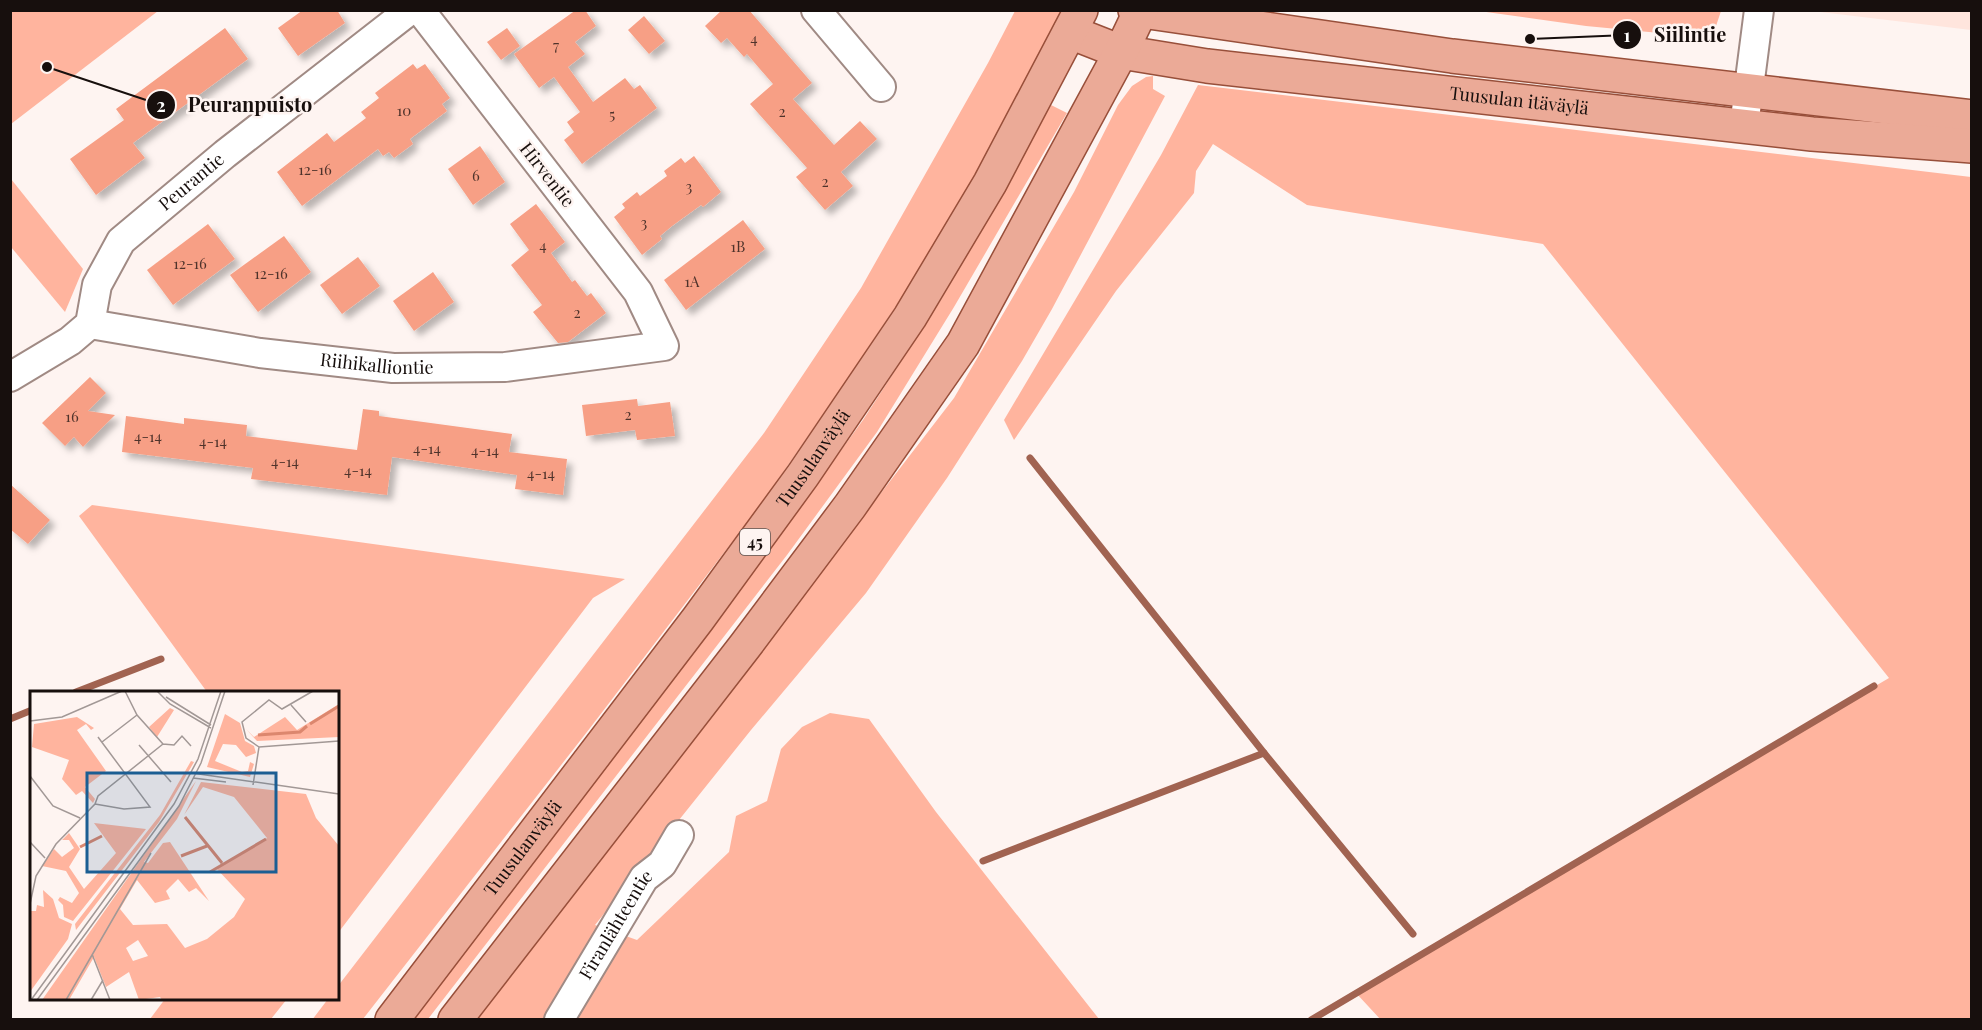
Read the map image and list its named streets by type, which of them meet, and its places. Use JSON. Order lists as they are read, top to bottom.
{
  "streets": {
    "main road": ["Tuusulan itäväylä", "Tuusulanväylä", "45"],
    "street": [
      "Hirventie",
      "Peurantie",
      "Riihikalliontie",
      "Firanlähteentie"
    ]
  },
  "crossings": [
    ["Tuusulan itäväylä", "Tuusulanväylä"],
    ["Hirventie", "Riihikalliontie"],
    ["Peurantie", "Riihikalliontie"]
  ],
  "places": ["Siilintie", "Peuranpuisto"],
  "house_numbers": [
    "4",
    "7",
    "10",
    "2",
    "5",
    "12-16",
    "6",
    "2",
    "3",
    "3",
    "4",
    "1B",
    "12-16",
    "12-16",
    "1A",
    "2",
    "2",
    "16",
    "4-14",
    "4-14",
    "4-14",
    "4-14",
    "4-14",
    "4-14",
    "4-14"
  ]
}
